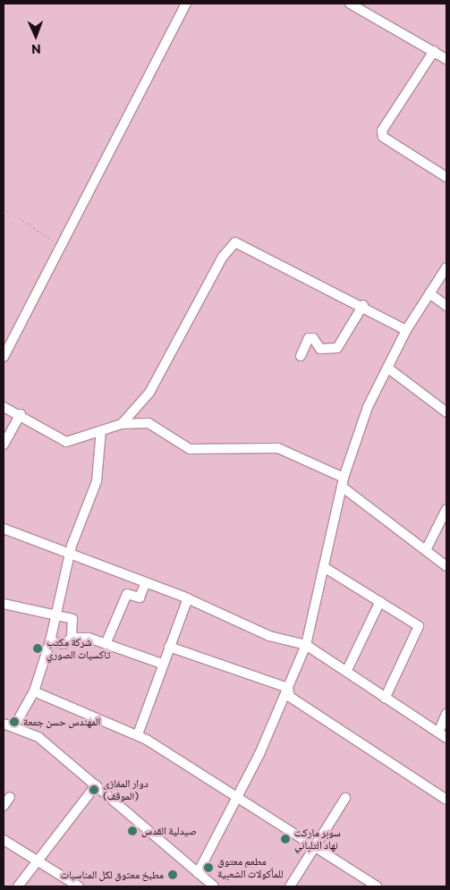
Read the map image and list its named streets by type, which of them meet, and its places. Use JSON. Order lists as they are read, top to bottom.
{
  "places": [
    "شركة مكتب تاكسيات الصوري",
    "المهندس حسن جمعة",
    "دوار المغازي (الموقف)",
    "صيدلية القدس",
    "سوبر ماركت نهاد التلباني",
    "مطعم معتوق للمأكولات الشعبية",
    "مطبخ معتوق لكل المناسبات"
  ],
  "north": "bottom"
}
